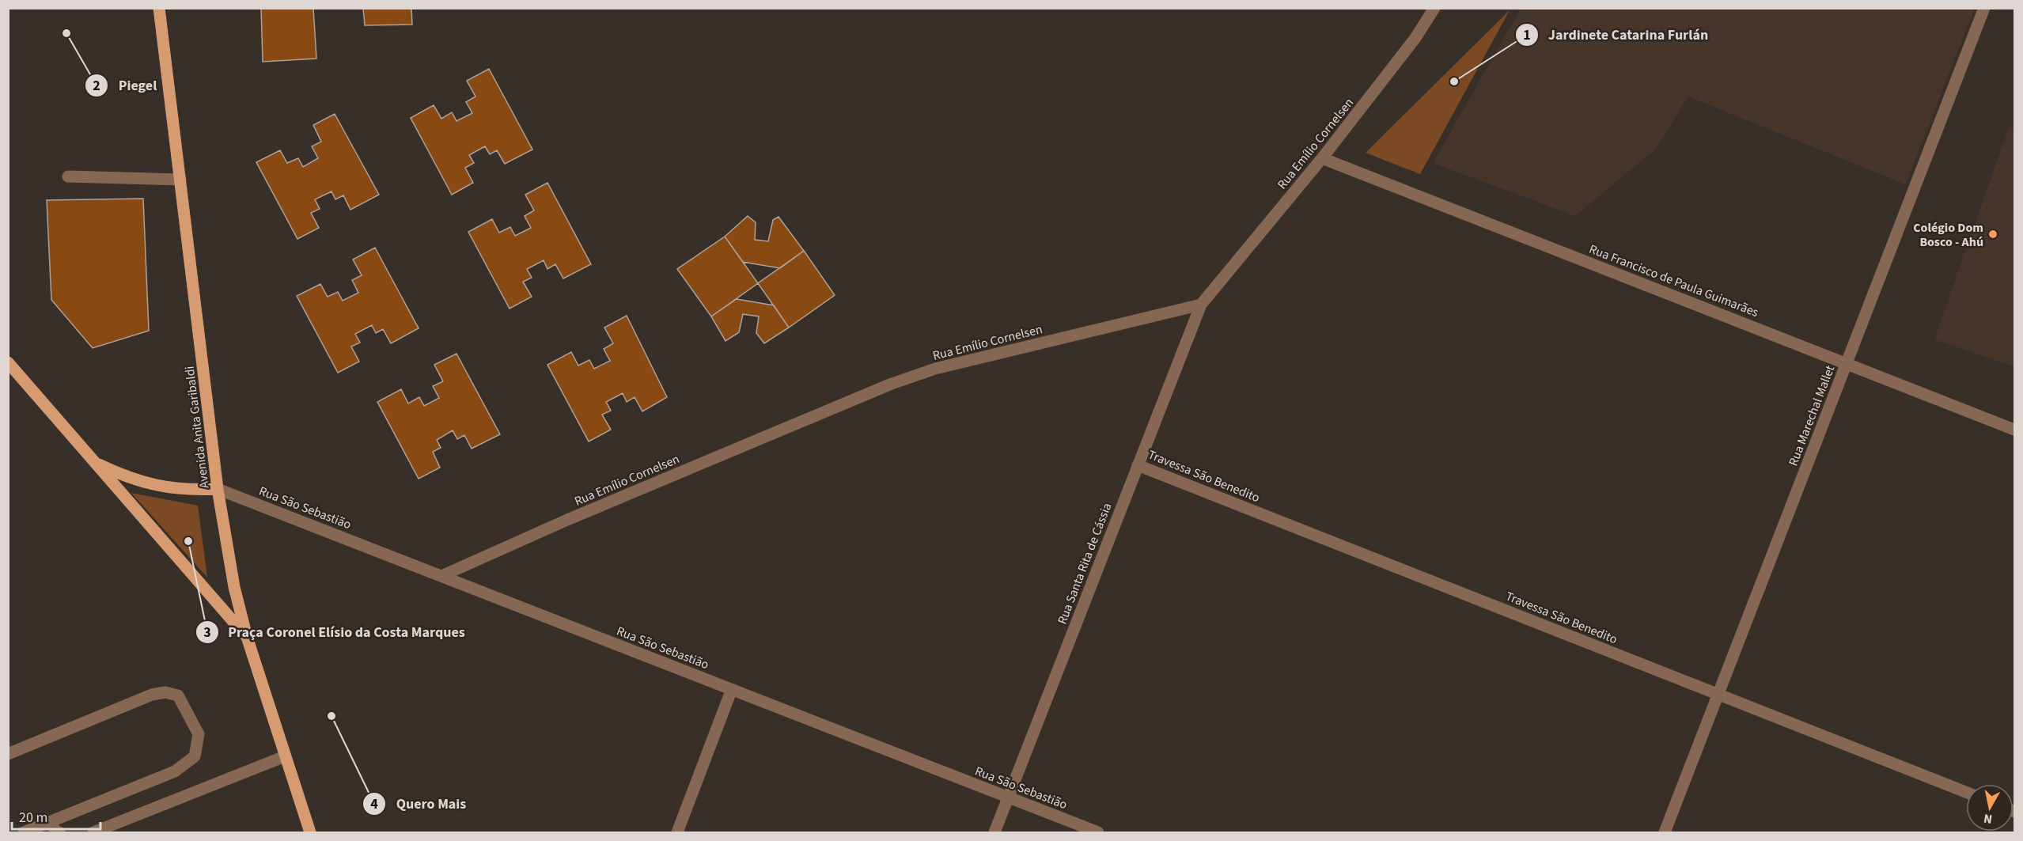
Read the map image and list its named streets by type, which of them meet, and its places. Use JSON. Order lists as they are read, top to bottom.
{
  "streets": {
    "main road": ["Avenida Anita Garibaldi"],
    "street": [
      "Rua Emílio Cornelsen",
      "Rua Francisco de Paula Guimarães",
      "Rua Marechal Mallet",
      "Travessa São Benedito",
      "Rua São Sebastião",
      "Rua Santa Rita de Cássia"
    ]
  },
  "crossings": [
    ["Rua Emílio Cornelsen", "Rua Francisco de Paula Guimarães"],
    ["Rua Emílio Cornelsen", "Rua São Sebastião"],
    ["Rua Emílio Cornelsen", "Rua Santa Rita de Cássia"],
    ["Rua Francisco de Paula Guimarães", "Rua Marechal Mallet"],
    ["Rua Marechal Mallet", "Travessa São Benedito"],
    ["Avenida Anita Garibaldi", "Rua São Sebastião"],
    ["Travessa São Benedito", "Rua Santa Rita de Cássia"],
    ["Rua São Sebastião", "Rua Santa Rita de Cássia"]
  ],
  "places": [
    "Piegel",
    "Jardinete Catarina Furlán",
    "Colégio Dom Bosco - Ahú",
    "Praça Coronel Elísio da Costa Marques",
    "Quero Mais"
  ],
  "scale_bar": "20 m",
  "north": "bottom"
}
